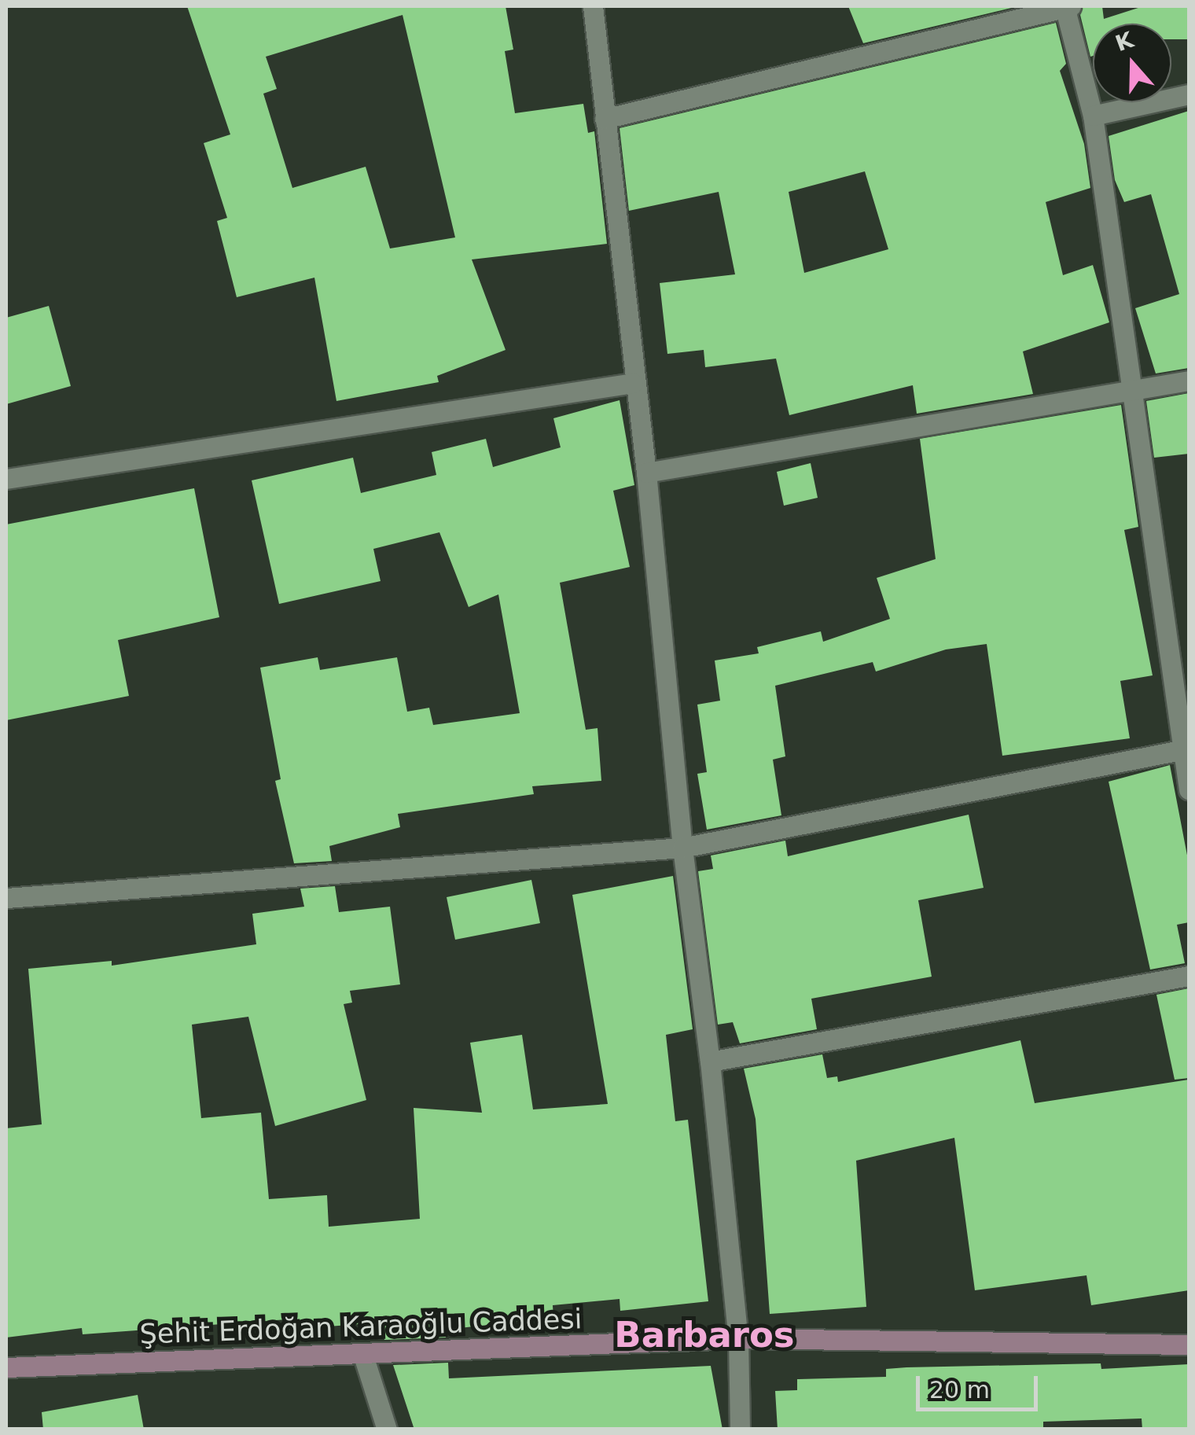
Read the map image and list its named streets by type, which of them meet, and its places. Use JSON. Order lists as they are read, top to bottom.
{
  "streets": {
    "main road": ["Şehit Erdoğan Karaoğlu Caddesi"]
  },
  "districts": ["Barbaros"],
  "scale_bar": "20 m",
  "north": "top"
}
